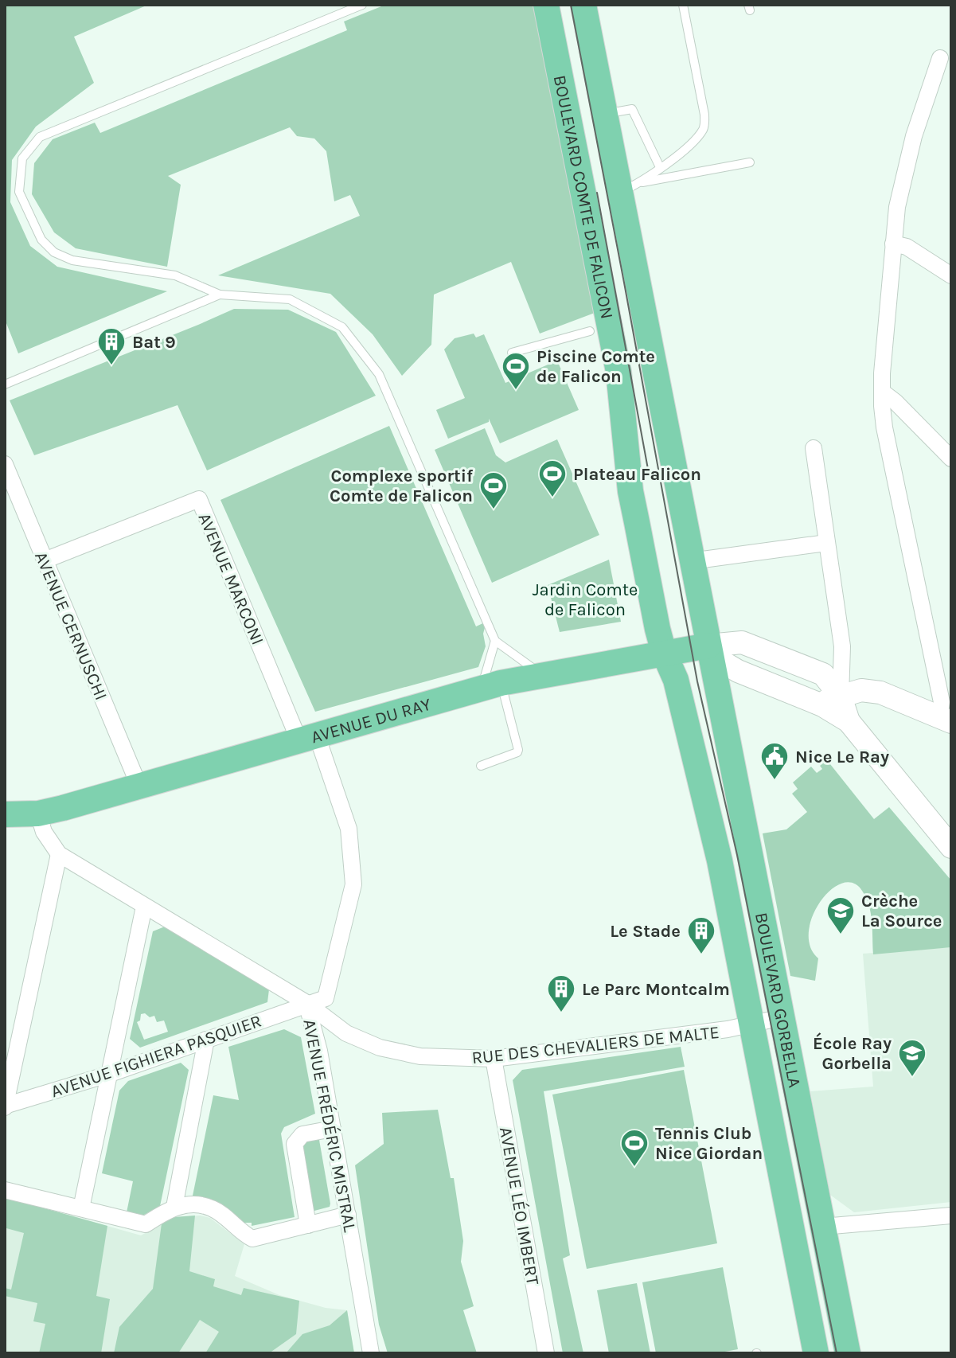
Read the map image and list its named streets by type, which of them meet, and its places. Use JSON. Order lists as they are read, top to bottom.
{
  "streets": {
    "main road": ["BOULEVARD COMTE DE FALICON", "AVENUE DU RAY", "BOULEVARD GORBELLA"],
    "street": [
      "AVENUE MARCONI",
      "AVENUE CERNUSCHI",
      "RUE DES CHEVALIERS DE MALTE",
      "AVENUE FIGHIERA PASQUIER",
      "AVENUE FRÉDÉRIC MISTRAL",
      "AVENUE LÉO IMBERT"
    ]
  },
  "crossings": [
    ["BOULEVARD COMTE DE FALICON", "AVENUE DU RAY"],
    ["BOULEVARD COMTE DE FALICON", "BOULEVARD GORBELLA"],
    ["AVENUE MARCONI", "AVENUE CERNUSCHI"],
    ["AVENUE MARCONI", "AVENUE DU RAY"],
    ["AVENUE MARCONI", "AVENUE FIGHIERA PASQUIER"],
    ["AVENUE CERNUSCHI", "AVENUE DU RAY"],
    ["AVENUE DU RAY", "BOULEVARD GORBELLA"],
    ["AVENUE DU RAY", "AVENUE FIGHIERA PASQUIER"],
    ["AVENUE DU RAY", "AVENUE FRÉDÉRIC MISTRAL"],
    ["BOULEVARD GORBELLA", "RUE DES CHEVALIERS DE MALTE"],
    ["RUE DES CHEVALIERS DE MALTE", "AVENUE FIGHIERA PASQUIER"],
    ["RUE DES CHEVALIERS DE MALTE", "AVENUE FRÉDÉRIC MISTRAL"],
    ["RUE DES CHEVALIERS DE MALTE", "AVENUE LÉO IMBERT"],
    ["AVENUE FIGHIERA PASQUIER", "AVENUE FRÉDÉRIC MISTRAL"]
  ],
  "parks": ["Jardin Comte de Falicon"],
  "places": {
    "building": ["Bat 9", "Le Stade", "Le Parc Montcalm"],
    "sports": [
      "Piscine Comte de Falicon",
      "Plateau Falicon",
      "Complexe sportif Comte de Falicon",
      "Tennis Club Nice Giordan"
    ],
    "public building": ["Nice Le Ray"],
    "school or university": ["Crèche La Source", "École Ray Gorbella"]
  }
}
